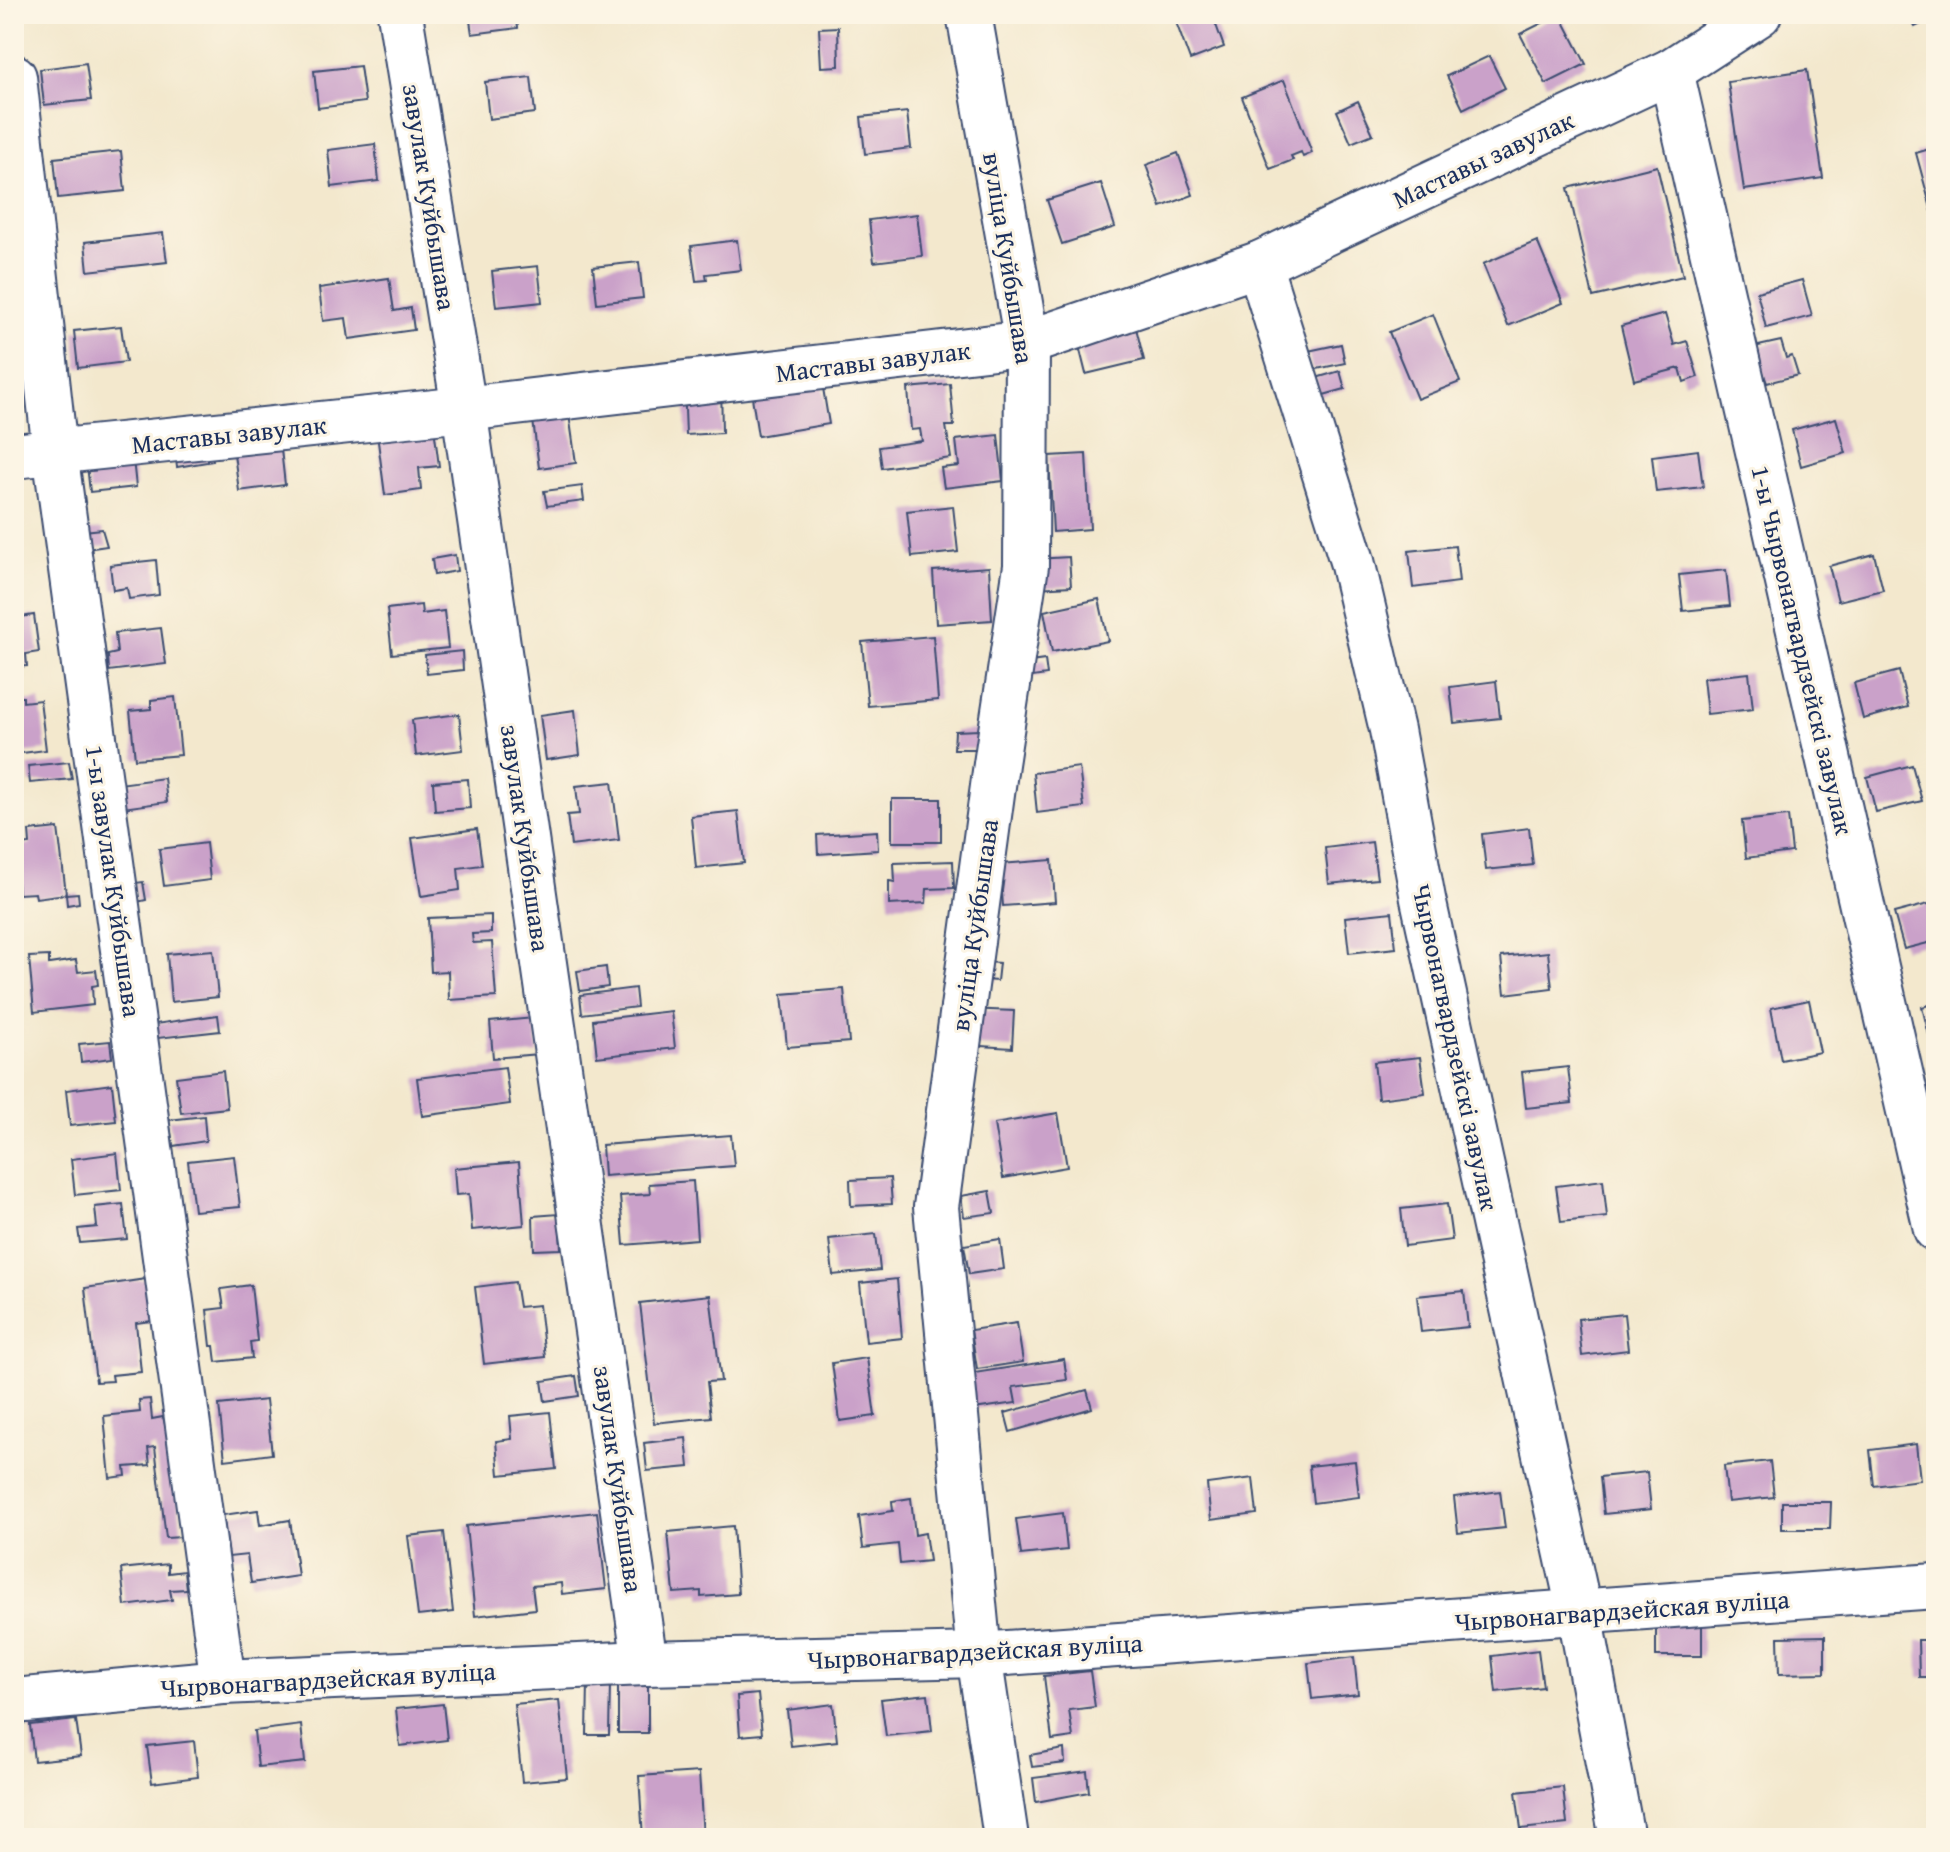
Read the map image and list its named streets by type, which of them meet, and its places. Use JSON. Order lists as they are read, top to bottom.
{
  "streets": {
    "street": [
      "Маставы завулак",
      "завулак Куйбышава",
      "вуліца Куйбышава",
      "1-ы Чырвонагвардзейскі завулак",
      "1-ы завулак Куйбышава",
      "Чырвонагвардзейскі завулак",
      "Чырвонагвардзейская вуліца"
    ]
  },
  "crossings": [
    ["Маставы завулак", "завулак Куйбышава"],
    ["Маставы завулак", "вуліца Куйбышава"],
    ["Маставы завулак", "1-ы Чырвонагвардзейскі завулак"],
    ["Маставы завулак", "1-ы завулак Куйбышава"],
    ["Маставы завулак", "Чырвонагвардзейскі завулак"],
    ["завулак Куйбышава", "Чырвонагвардзейская вуліца"],
    ["вуліца Куйбышава", "Чырвонагвардзейская вуліца"],
    ["1-ы завулак Куйбышава", "Чырвонагвардзейская вуліца"],
    ["Чырвонагвардзейскі завулак", "Чырвонагвардзейская вуліца"]
  ]
}
